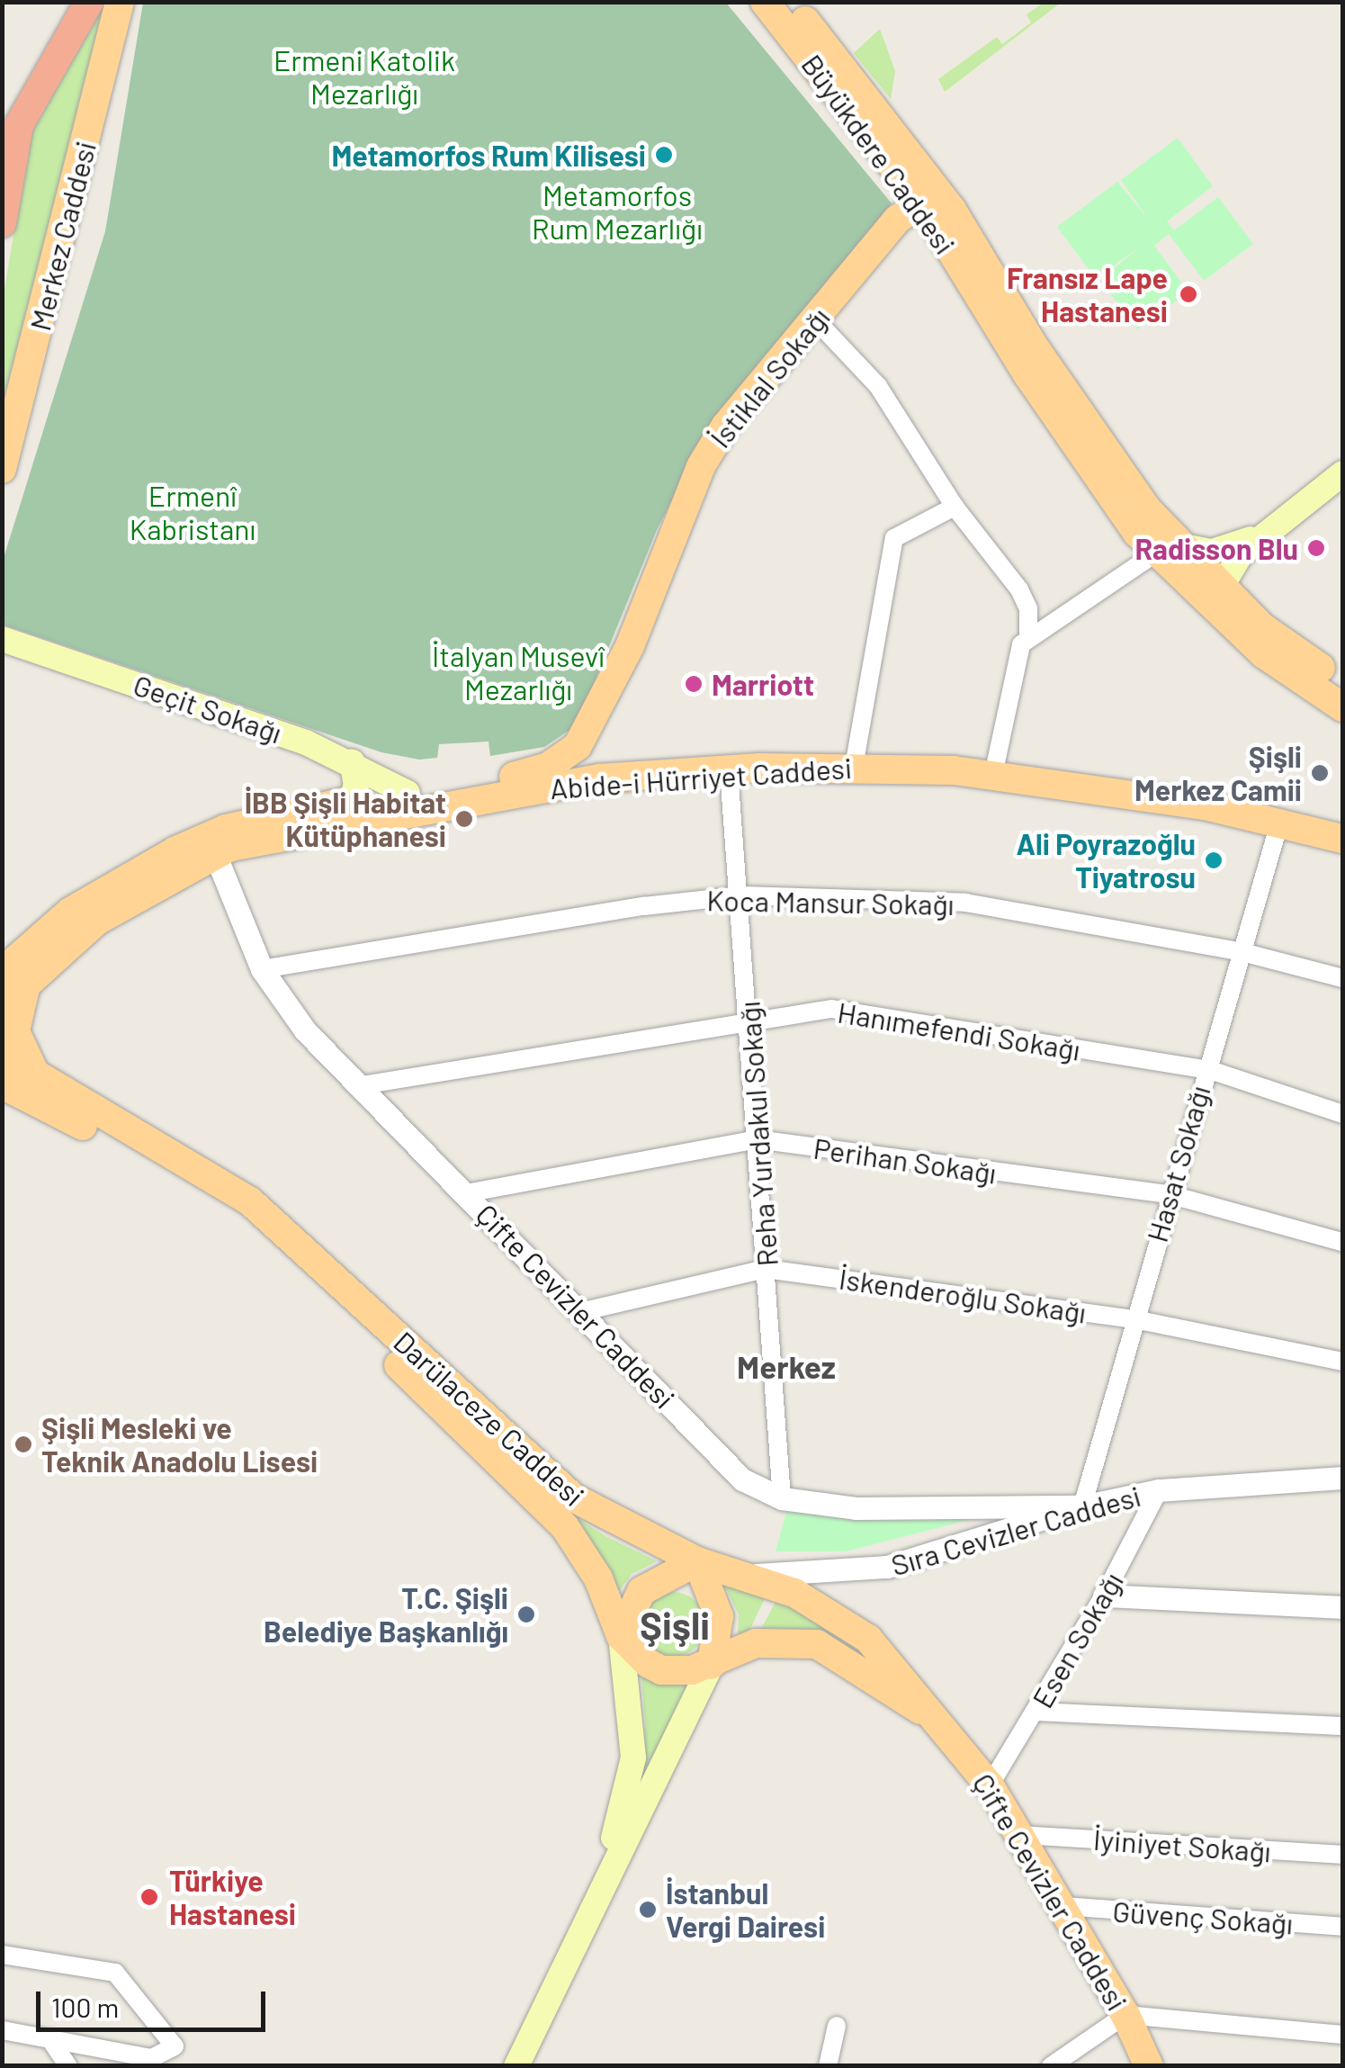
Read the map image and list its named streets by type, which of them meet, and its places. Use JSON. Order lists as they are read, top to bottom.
{
  "streets": {
    "main road": [
      "Büyükdere Caddesi",
      "Merkez Caddesi",
      "İstiklal Sokağı",
      "Geçit Sokağı",
      "Abide-i Hürriyet Caddesi",
      "Çifte Cevizler Caddesi",
      "Darülaceze Caddesi"
    ],
    "street": [
      "Koca Mansur Sokağı",
      "Hanımefendi Sokağı",
      "Reha Yurdakul Sokağı",
      "Perihan Sokağı",
      "Hasat Sokağı",
      "İskenderoğlu Sokağı",
      "Sıra Cevizler Caddesi",
      "Esen Sokağı",
      "İyiniyet Sokağı",
      "Güvenç Sokağı"
    ]
  },
  "crossings": [
    ["Büyükdere Caddesi", "İstiklal Sokağı"],
    ["İstiklal Sokağı", "Abide-i Hürriyet Caddesi"],
    ["Geçit Sokağı", "Abide-i Hürriyet Caddesi"],
    ["Abide-i Hürriyet Caddesi", "Reha Yurdakul Sokağı"],
    ["Abide-i Hürriyet Caddesi", "Hasat Sokağı"],
    ["Abide-i Hürriyet Caddesi", "Çifte Cevizler Caddesi"],
    ["Koca Mansur Sokağı", "Reha Yurdakul Sokağı"],
    ["Koca Mansur Sokağı", "Hasat Sokağı"],
    ["Koca Mansur Sokağı", "Çifte Cevizler Caddesi"],
    ["Hanımefendi Sokağı", "Reha Yurdakul Sokağı"],
    ["Hanımefendi Sokağı", "Hasat Sokağı"],
    ["Hanımefendi Sokağı", "Çifte Cevizler Caddesi"],
    ["Reha Yurdakul Sokağı", "Perihan Sokağı"],
    ["Reha Yurdakul Sokağı", "İskenderoğlu Sokağı"],
    ["Reha Yurdakul Sokağı", "Çifte Cevizler Caddesi"],
    ["Perihan Sokağı", "Hasat Sokağı"],
    ["Perihan Sokağı", "Çifte Cevizler Caddesi"],
    ["Hasat Sokağı", "İskenderoğlu Sokağı"],
    ["Hasat Sokağı", "Çifte Cevizler Caddesi"],
    ["Hasat Sokağı", "Sıra Cevizler Caddesi"],
    ["İskenderoğlu Sokağı", "Çifte Cevizler Caddesi"],
    ["Çifte Cevizler Caddesi", "Darülaceze Caddesi"],
    ["Çifte Cevizler Caddesi", "Sıra Cevizler Caddesi"],
    ["Çifte Cevizler Caddesi", "Esen Sokağı"],
    ["Çifte Cevizler Caddesi", "İyiniyet Sokağı"],
    ["Çifte Cevizler Caddesi", "Güvenç Sokağı"],
    ["Sıra Cevizler Caddesi", "Esen Sokağı"]
  ],
  "districts": ["Merkez", "Şişli"],
  "parks": [
    "Ermeni Katolik Mezarlığı",
    "Metamorfos Rum Mezarlığı",
    "Ermenî Kabristanı",
    "İtalyan Musevî Mezarlığı"
  ],
  "places": [
    "Metamorfos Rum Kilisesi",
    "Fransız Lape Hastanesi",
    "Radisson Blu",
    "Marriott",
    "Şişli Merkez Camii",
    "İBB Şişli Habitat Kütüphanesi",
    "Ali Poyrazoğlu Tiyatrosu",
    "Şişli Mesleki ve Teknik Anadolu Lisesi",
    "T.C. Şişli Belediye Başkanlığı",
    "Türkiye Hastanesi",
    "İstanbul Vergi Dairesi"
  ],
  "scale_bar": "100 m"
}
